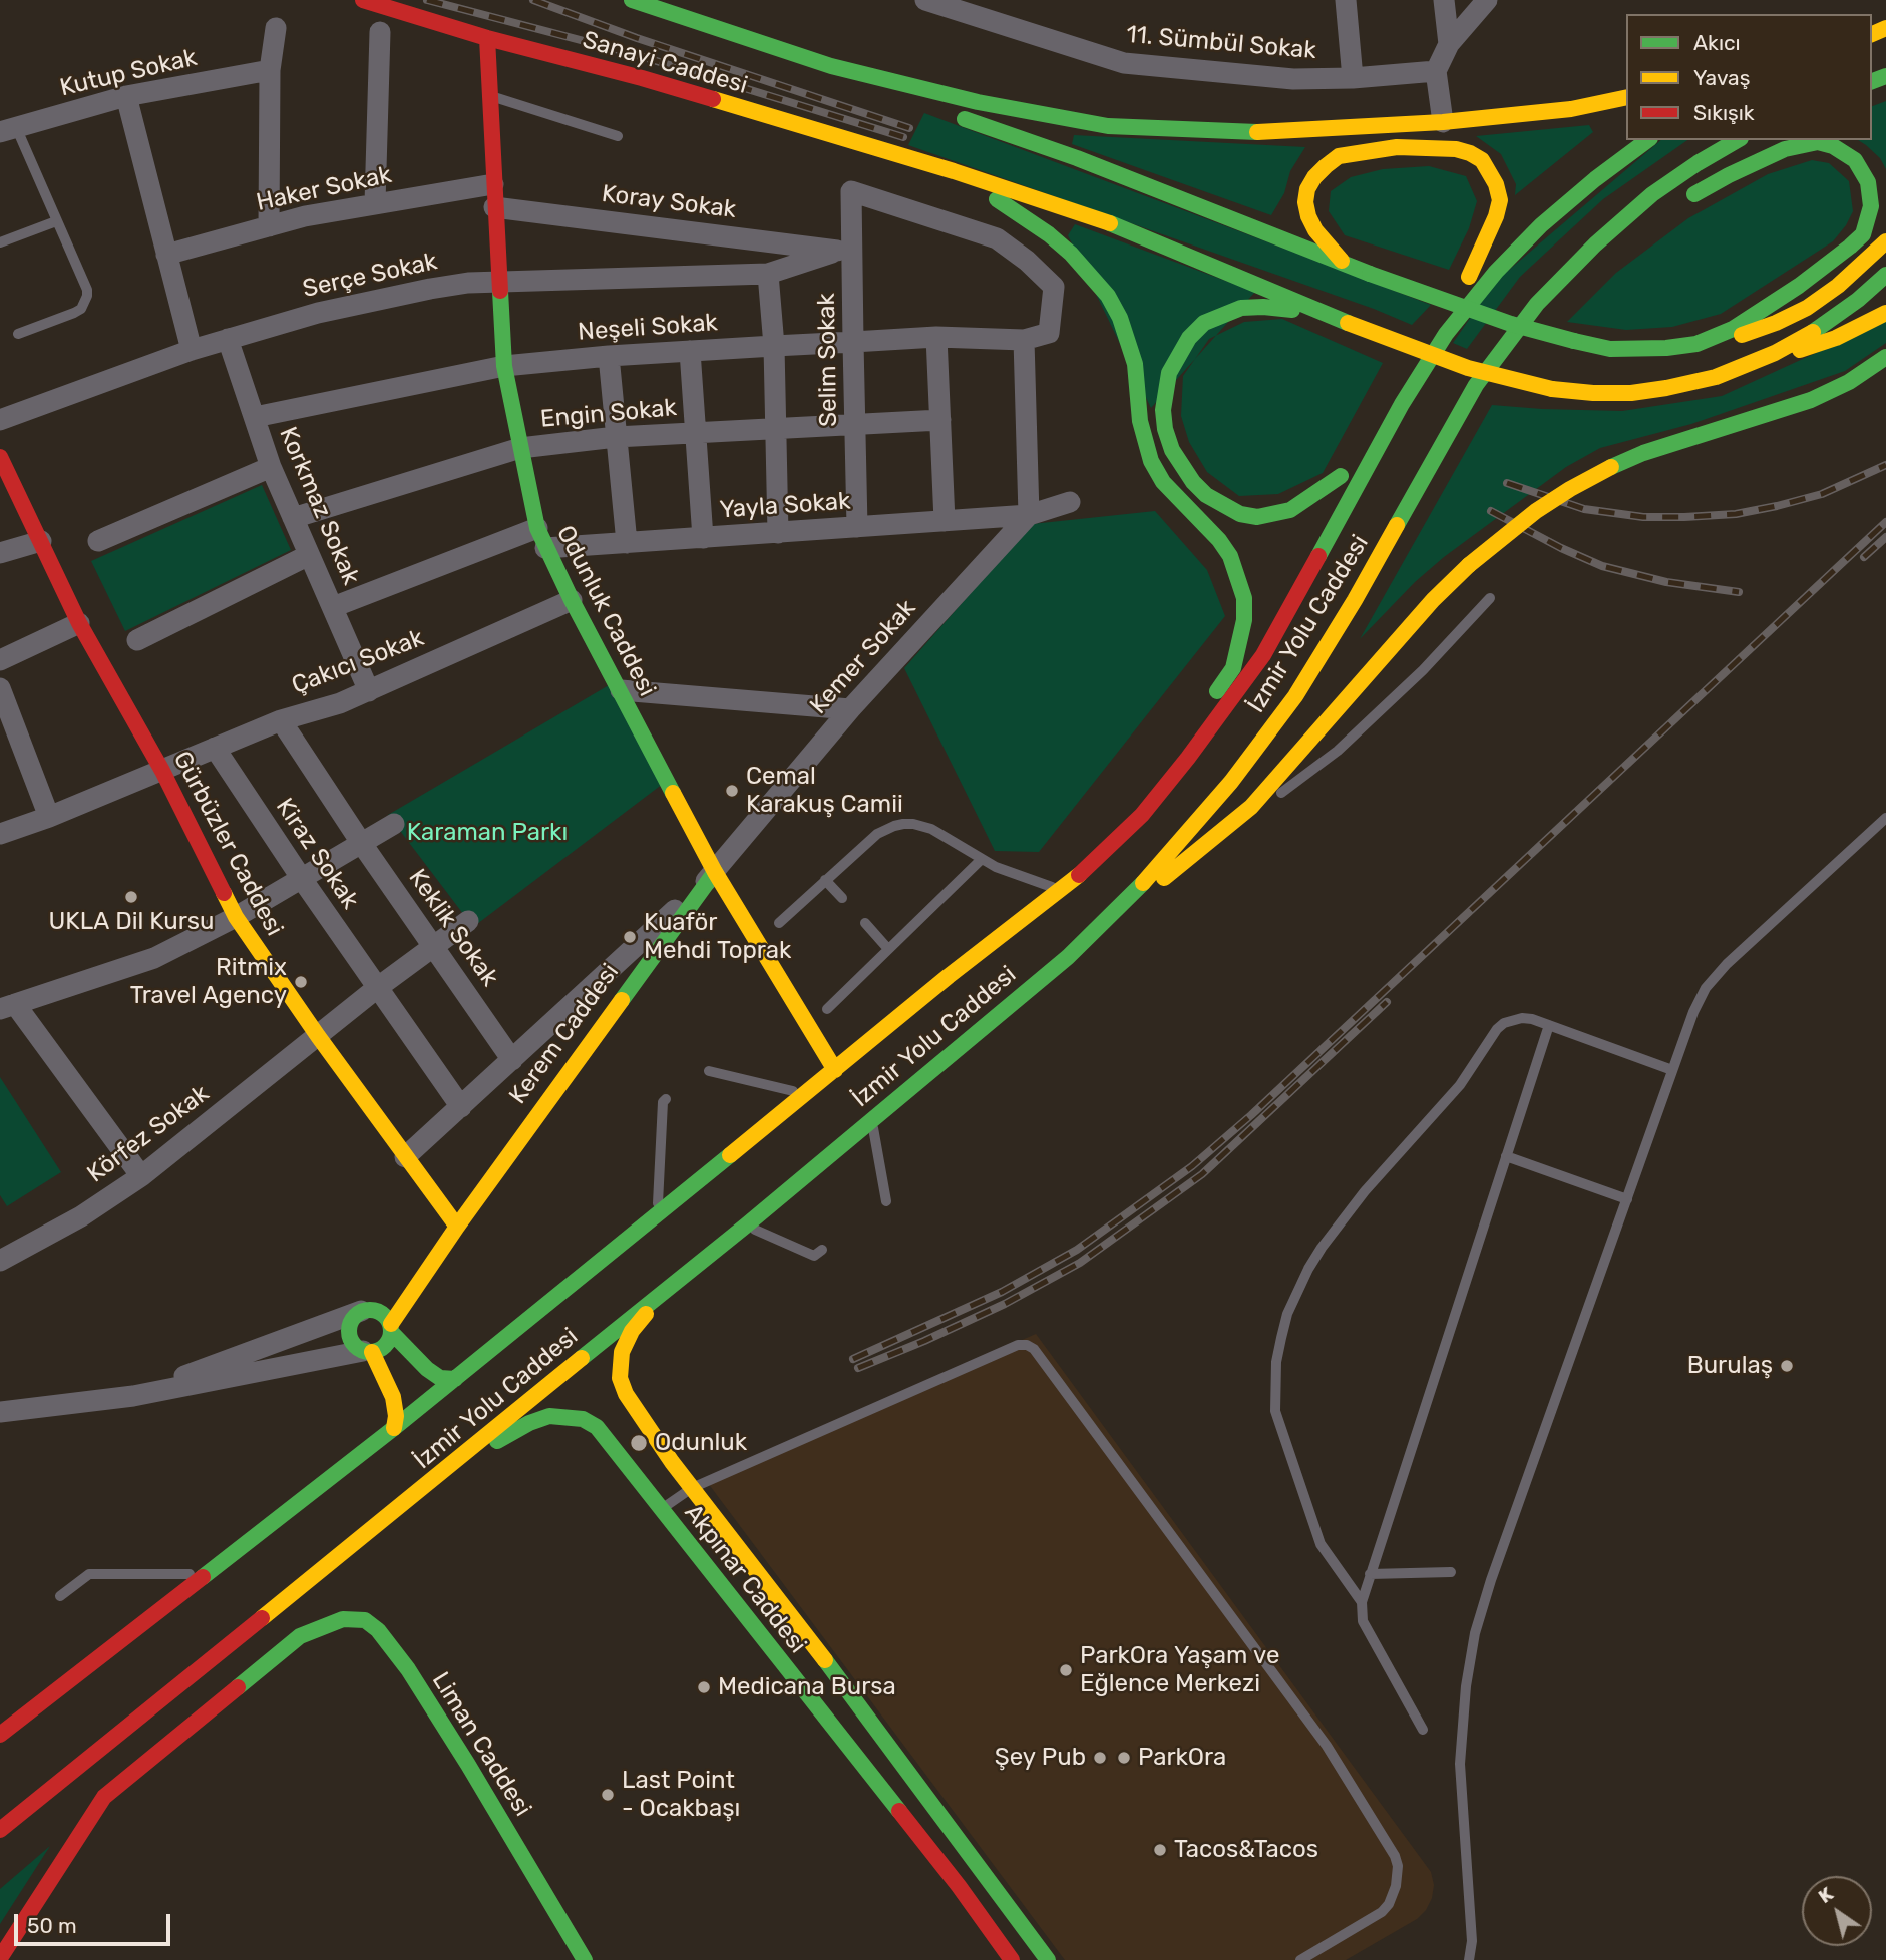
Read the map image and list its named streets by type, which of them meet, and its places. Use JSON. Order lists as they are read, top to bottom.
{
  "streets": {
    "main road": [
      "Sanayi Caddesi",
      "Odunluk Caddesi",
      "İzmir Yolu Caddesi",
      "Gürbüzler Caddesi",
      "Kerem Caddesi",
      "Akpınar Caddesi",
      "Liman Caddesi"
    ],
    "street": [
      "11. Sümbül Sokak",
      "Kutup Sokak",
      "Haker Sokak",
      "Koray Sokak",
      "Serçe Sokak",
      "Neşeli Sokak",
      "Selim Sokak",
      "Engin Sokak",
      "Korkmaz Sokak",
      "Yayla Sokak",
      "Kemer Sokak",
      "Çakıcı Sokak",
      "Kiraz Sokak",
      "Keklik Sokak",
      "Körfez Sokak"
    ]
  },
  "crossings": [
    ["Sanayi Caddesi", "Odunluk Caddesi"],
    ["Haker Sokak", "Odunluk Caddesi"],
    ["Koray Sokak", "Serçe Sokak"],
    ["Koray Sokak", "Odunluk Caddesi"],
    ["Serçe Sokak", "Korkmaz Sokak"],
    ["Serçe Sokak", "Odunluk Caddesi"],
    ["Neşeli Sokak", "Selim Sokak"],
    ["Neşeli Sokak", "Korkmaz Sokak"],
    ["Neşeli Sokak", "Odunluk Caddesi"],
    ["Selim Sokak", "Engin Sokak"],
    ["Selim Sokak", "Yayla Sokak"],
    ["Engin Sokak", "Korkmaz Sokak"],
    ["Engin Sokak", "Odunluk Caddesi"],
    ["Korkmaz Sokak", "Çakıcı Sokak"],
    ["Yayla Sokak", "Odunluk Caddesi"],
    ["Yayla Sokak", "Kemer Sokak"],
    ["Odunluk Caddesi", "İzmir Yolu Caddesi"],
    ["Odunluk Caddesi", "Kemer Sokak"],
    ["Odunluk Caddesi", "Çakıcı Sokak"],
    ["Odunluk Caddesi", "Kerem Caddesi"],
    ["İzmir Yolu Caddesi", "Akpınar Caddesi"],
    ["Kemer Sokak", "Gürbüzler Caddesi"],
    ["Kemer Sokak", "Kiraz Sokak"],
    ["Kemer Sokak", "Keklik Sokak"],
    ["Kemer Sokak", "Kerem Caddesi"],
    ["Çakıcı Sokak", "Gürbüzler Caddesi"],
    ["Çakıcı Sokak", "Kiraz Sokak"],
    ["Çakıcı Sokak", "Keklik Sokak"],
    ["Gürbüzler Caddesi", "Kerem Caddesi"],
    ["Gürbüzler Caddesi", "Körfez Sokak"]
  ],
  "parks": ["Karaman Parkı"],
  "places": [
    "Cemal Karakuş Camii",
    "UKLA Dil Kursu",
    "Kuaför Mehdi Toprak",
    "Ritmix Travel Agency",
    "Burulaş",
    "Odunluk",
    "ParkOra Yaşam ve Eğlence Merkezi",
    "Medicana Bursa",
    "Şey Pub",
    "ParkOra",
    "Last Point - Ocakbaşı",
    "Tacos&Tacos"
  ],
  "legend": ["Akıcı", "Yavaş", "Sıkışık"],
  "scale_bar": "50 m",
  "north": "top left"
}
